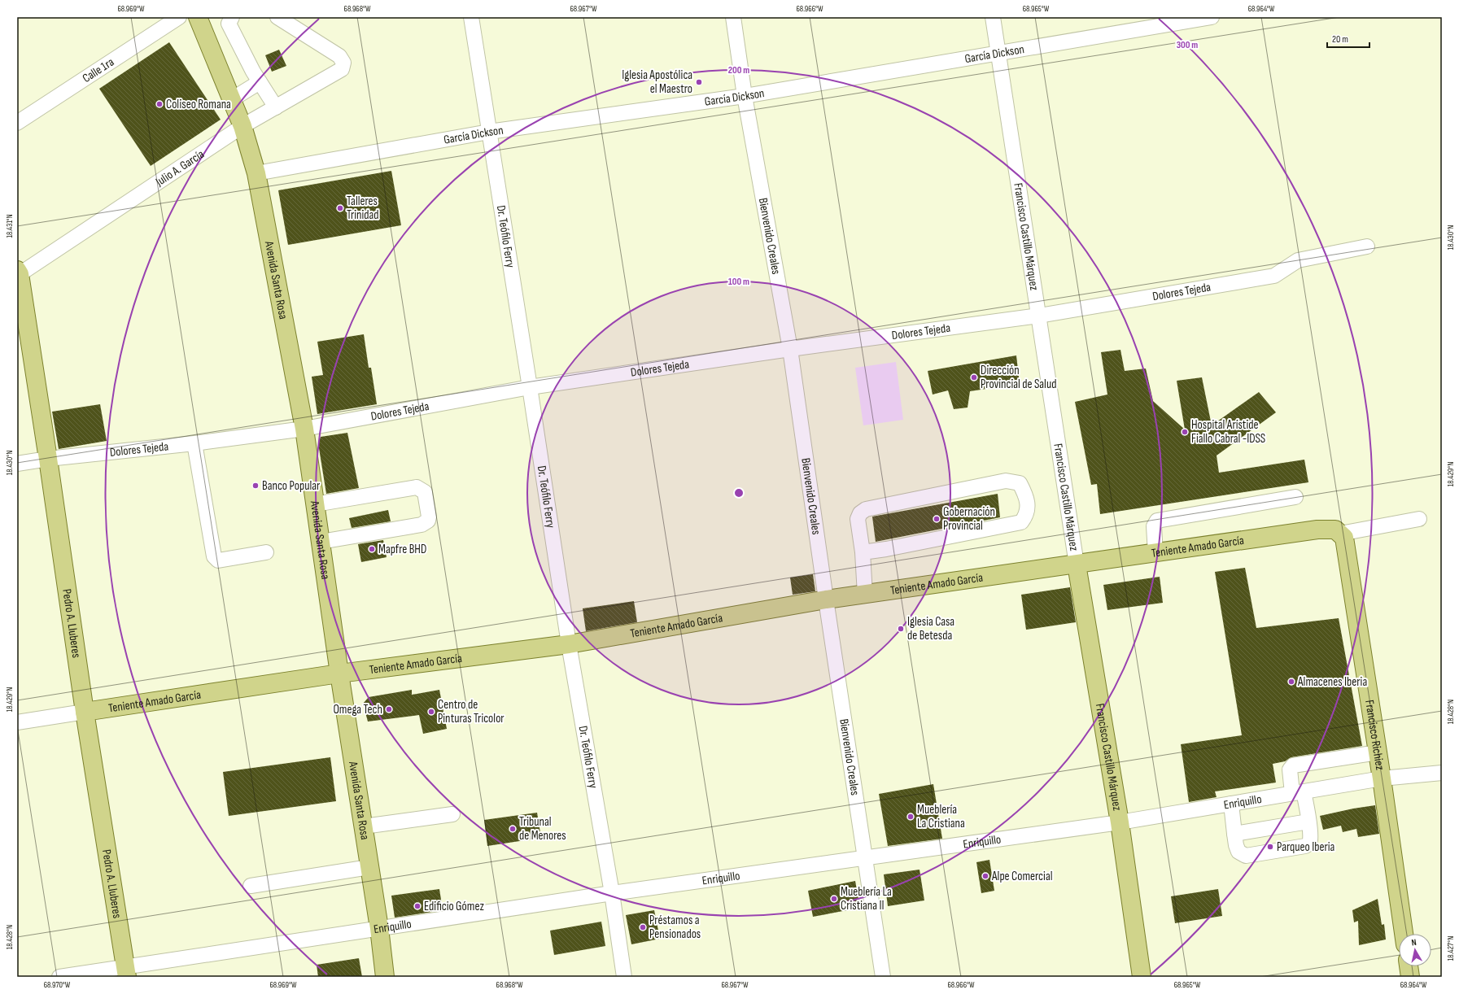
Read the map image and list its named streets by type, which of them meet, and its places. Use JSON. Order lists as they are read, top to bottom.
{
  "streets": {
    "main road": [
      "Francisco Castillo Márquez",
      "Avenida Santa Rosa",
      "Teniente Amado García",
      "Pedro A. Lluberes",
      "Francisco Richiez"
    ],
    "street": [
      "García Dickson",
      "Calle 1ra",
      "Julio A. García",
      "Bienvenido Creales",
      "Dr. Teófilo Ferry",
      "Dolores Tejeda",
      "Enriquillo"
    ]
  },
  "crossings": [
    ["García Dickson", "Bienvenido Creales"],
    ["García Dickson", "Dr. Teófilo Ferry"],
    ["García Dickson", "Francisco Castillo Márquez"],
    ["García Dickson", "Avenida Santa Rosa"],
    ["Julio A. García", "Avenida Santa Rosa"],
    ["Julio A. García", "Pedro A. Lluberes"],
    ["Bienvenido Creales", "Dolores Tejeda"],
    ["Bienvenido Creales", "Teniente Amado García"],
    ["Bienvenido Creales", "Enriquillo"],
    ["Dr. Teófilo Ferry", "Dolores Tejeda"],
    ["Dr. Teófilo Ferry", "Teniente Amado García"],
    ["Dr. Teófilo Ferry", "Enriquillo"],
    ["Francisco Castillo Márquez", "Dolores Tejeda"],
    ["Francisco Castillo Márquez", "Teniente Amado García"],
    ["Francisco Castillo Márquez", "Enriquillo"],
    ["Avenida Santa Rosa", "Dolores Tejeda"],
    ["Avenida Santa Rosa", "Teniente Amado García"],
    ["Avenida Santa Rosa", "Enriquillo"],
    ["Dolores Tejeda", "Pedro A. Lluberes"],
    ["Teniente Amado García", "Pedro A. Lluberes"],
    ["Teniente Amado García", "Francisco Richiez"],
    ["Pedro A. Lluberes", "Enriquillo"],
    ["Francisco Richiez", "Enriquillo"]
  ],
  "places": [
    "Iglesia Apostólica el Maestro",
    "Coliseo Romana",
    "Talleres Trinidad",
    "Dirección Provincial de Salud",
    "Hospital Arístide Fiallo Cabral -IDSS",
    "Banco Popular",
    "Gobernación Provincial",
    "Mapfre BHD",
    "Iglesia Casa de Betesda",
    "Almacenes Iberia",
    "Omega Tech",
    "Centro de Pinturas Tricolor",
    "Mueblería La Cristiana",
    "Tribunal de Menores",
    "Parqueo Iberia",
    "Alpe Comercial",
    "Mueblería La Cristiana II",
    "Edificio Gómez",
    "Préstamos a Pensionados"
  ],
  "scale_bar": "20 m",
  "north": "top",
  "coordinates": [
    "68.969°W",
    "68.968°W",
    "68.967°W",
    "68.966°W",
    "68.965°W",
    "68.964°W",
    "18.431°N",
    "18.430°N",
    "18.429°N",
    "18.428°N",
    "18.427°N",
    "68.970°W"
  ],
  "rings": ["300 m", "200 m", "100 m"]
}
